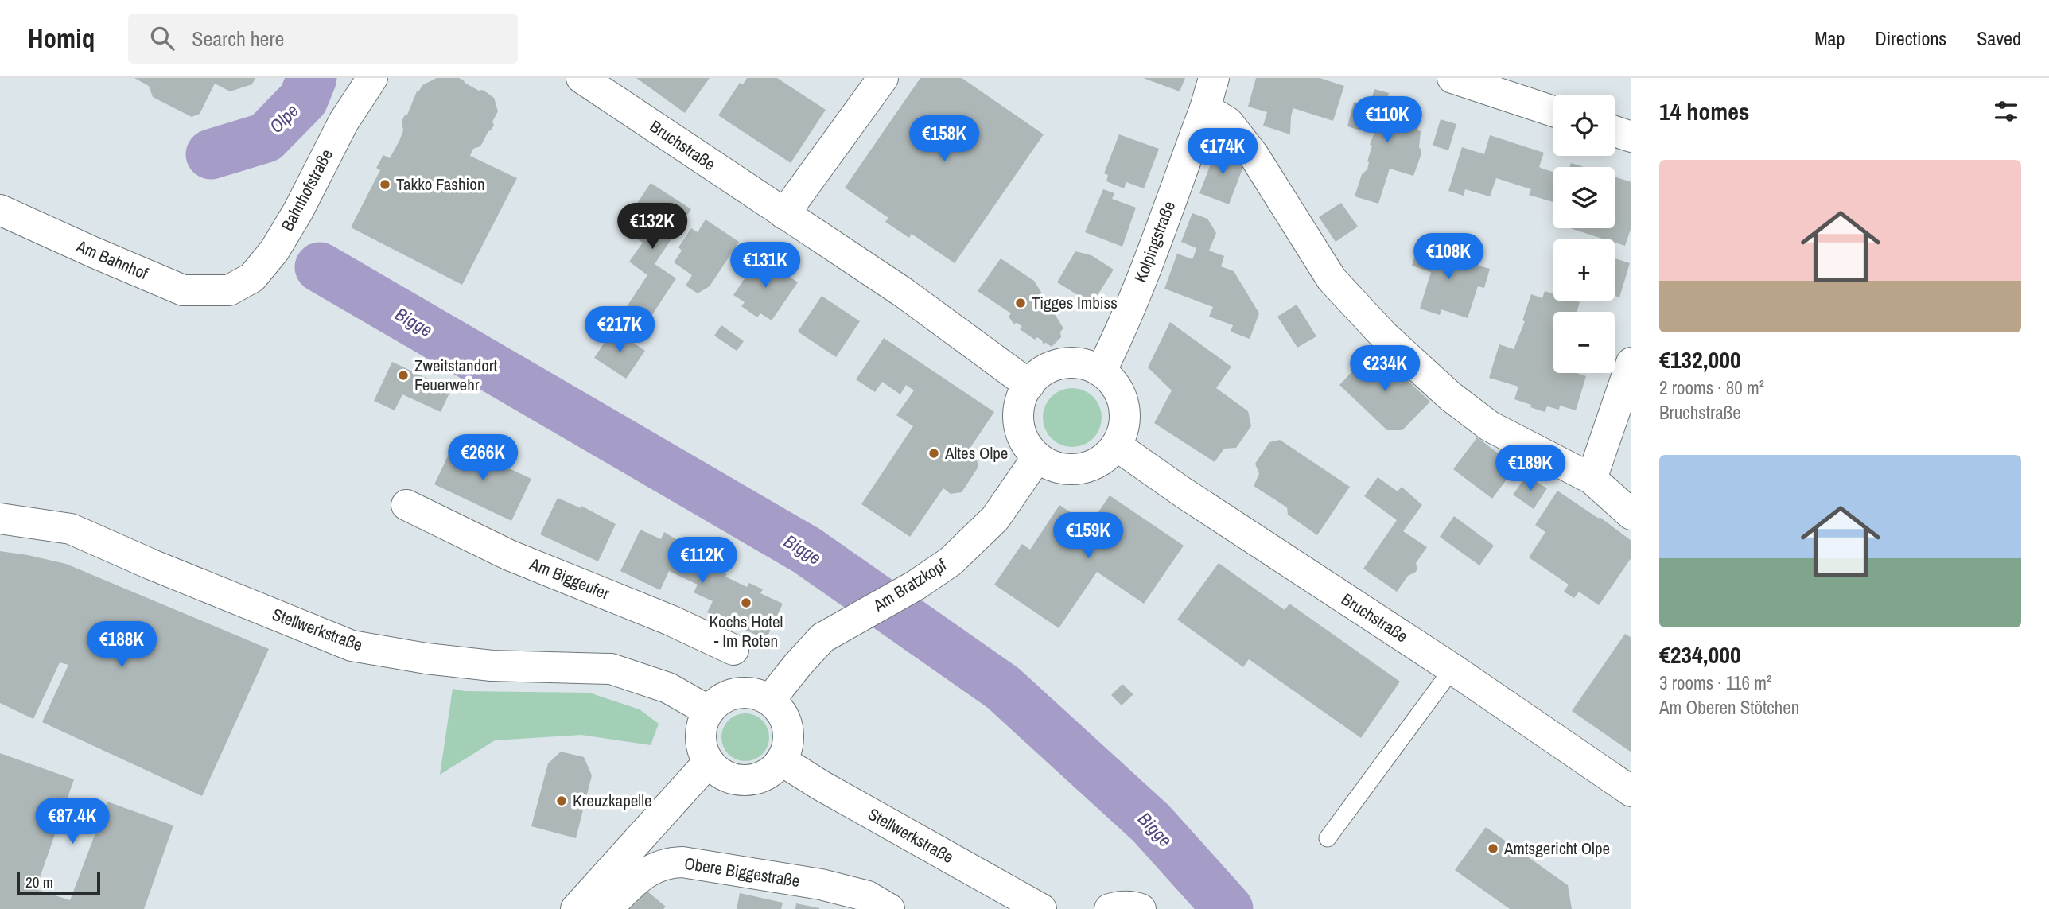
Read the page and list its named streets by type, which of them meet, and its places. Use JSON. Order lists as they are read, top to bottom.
{
  "streets": {
    "street": [
      "Bruchstraße",
      "Bahnhofstraße",
      "Kolpingstraße",
      "Am Bahnhof",
      "Am Biggeufer",
      "Am Bratzkopf",
      "Stellwerkstraße",
      "Obere Biggestraße"
    ]
  },
  "crossings": [
    ["Bruchstraße", "Kolpingstraße"],
    ["Bruchstraße", "Am Bratzkopf"],
    ["Bahnhofstraße", "Am Bahnhof"],
    ["Kolpingstraße", "Am Bratzkopf"],
    ["Am Bratzkopf", "Stellwerkstraße"]
  ],
  "water": ["Olpe", "Bigge"],
  "places": [
    "Takko Fashion",
    "Tigges Imbiss",
    "Zweitstandort Feuerwehr",
    "Altes Olpe",
    "Kochs Hotel - Im Roten",
    "Kreuzkapelle",
    "Amtsgericht Olpe"
  ],
  "scale_bar": "20 m",
  "page": {
    "header": "Homiq",
    "search": "Search here",
    "nav": ["Map", "Directions", "Saved"],
    "heading": "14 homes",
    "map_buttons": ["+", "−"],
    "price": [
      "€110K",
      "€158K",
      "€174K",
      "€132K",
      "€108K",
      "€131K",
      "€217K",
      "€234K",
      "€266K",
      "€189K",
      "€159K",
      "€112K",
      "€188K",
      "€87.4K"
    ],
    "list": [
      {
        "name": "€132,000",
        "note": "2 rooms · 80 m² · Bruchstraße"
      },
      {
        "name": "€234,000",
        "note": "3 rooms · 116 m² · Am Oberen Stötchen"
      }
    ],
    "scale": "20 m"
  }
}
